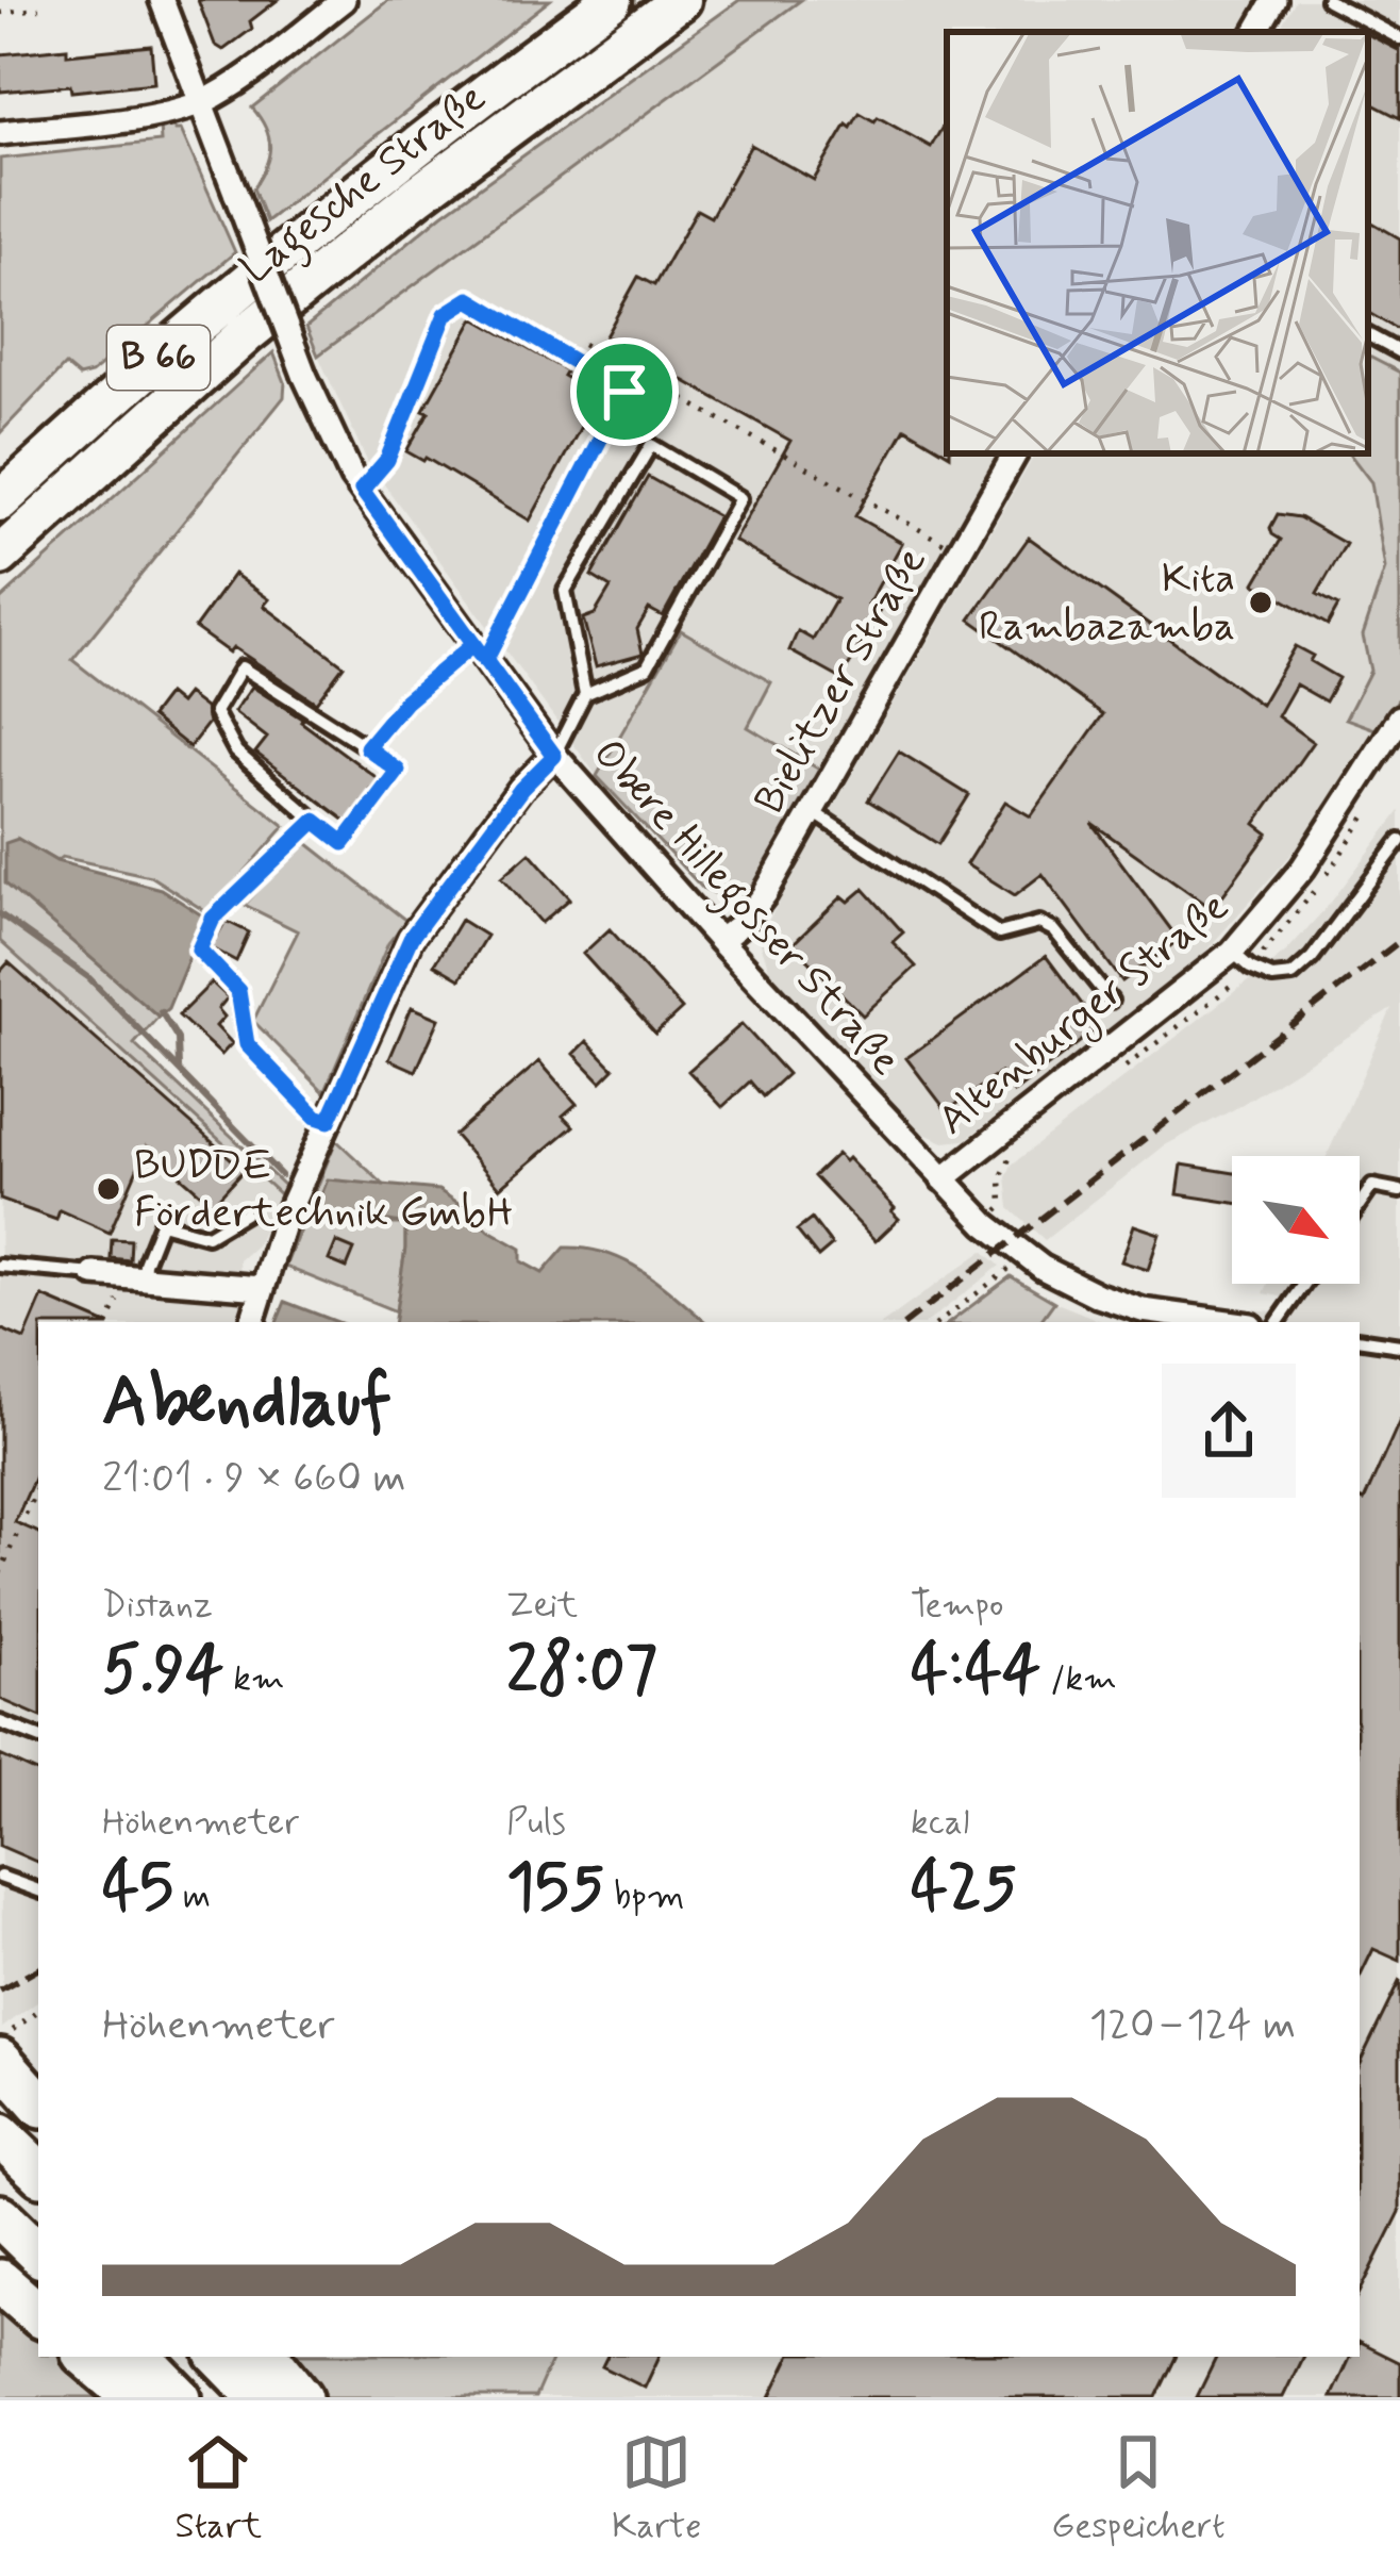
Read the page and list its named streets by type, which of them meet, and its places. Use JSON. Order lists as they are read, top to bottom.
{
  "streets": {
    "highway": ["Lagesche Straße", "B 66"],
    "street": ["Bielitzer Straße", "Obere Hillegosser Straße", "Altenburger Straße"]
  },
  "crossings": [
    ["Bielitzer Straße", "Obere Hillegosser Straße"],
    ["Obere Hillegosser Straße", "Altenburger Straße"]
  ],
  "places": ["Kita Rambazamba", "BUDDE Fördertechnik GmbH"],
  "north": "bottom right",
  "page": {
    "heading": ["Abendlauf", "21:01 · 9 × 660 m"],
    "stats": [
      ["Distanz", "5.94 km"],
      ["Zeit", "28:07"],
      ["Tempo", "4:44 /km"],
      ["Höhenmeter", "45 m"],
      ["Puls", "155 bpm"],
      ["kcal", "425"]
    ],
    "chart": ["Höhenmeter", "120–124 m"],
    "tabs": ["Start", "Karte", "Gespeichert"]
  }
}
